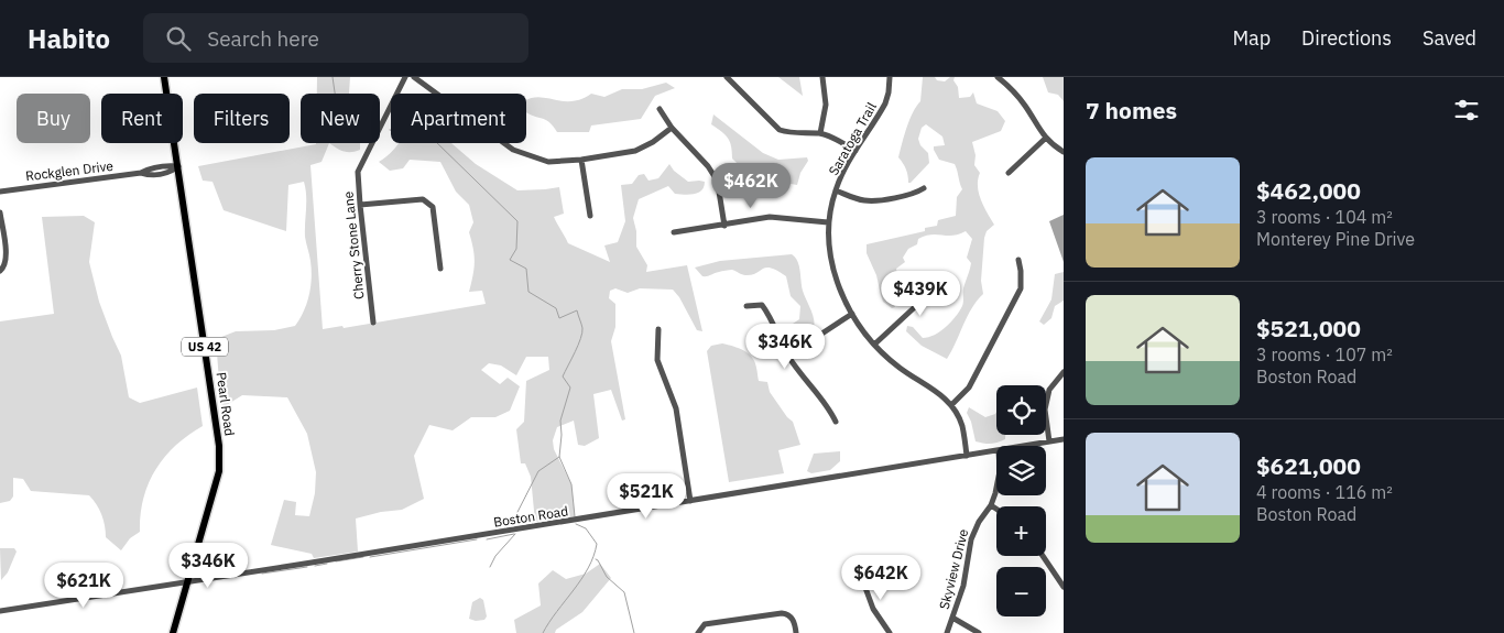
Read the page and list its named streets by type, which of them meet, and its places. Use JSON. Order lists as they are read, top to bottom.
{
  "streets": {
    "main road": ["US 42", "Pearl Road"],
    "street": [
      "Saratoga Trail",
      "Rockglen Drive",
      "Cherry Stone Lane",
      "Boston Road",
      "Skyview Drive"
    ]
  },
  "crossings": [
    ["Saratoga Trail", "Boston Road"],
    ["Rockglen Drive", "Pearl Road"],
    ["Pearl Road", "Boston Road"]
  ],
  "page": {
    "header": "Habito",
    "search": "Search here",
    "nav": ["Map", "Directions", "Saved"],
    "heading": "7 homes",
    "chip": [
      "Buy",
      "Rent",
      "Filters",
      "New",
      "Apartment"
    ],
    "list": [
      {
        "name": "$462,000",
        "note": "3 rooms · 104 m² · Monterey Pine Drive"
      },
      {
        "name": "$521,000",
        "note": "3 rooms · 107 m² · Boston Road"
      },
      {
        "name": "$621,000",
        "note": "4 rooms · 116 m² · Boston Road"
      }
    ],
    "price": [
      "$462K",
      "$439K",
      "$346K",
      "$521K",
      "$346K",
      "$642K",
      "$621K"
    ],
    "map_buttons": ["+", "−"]
  }
}
